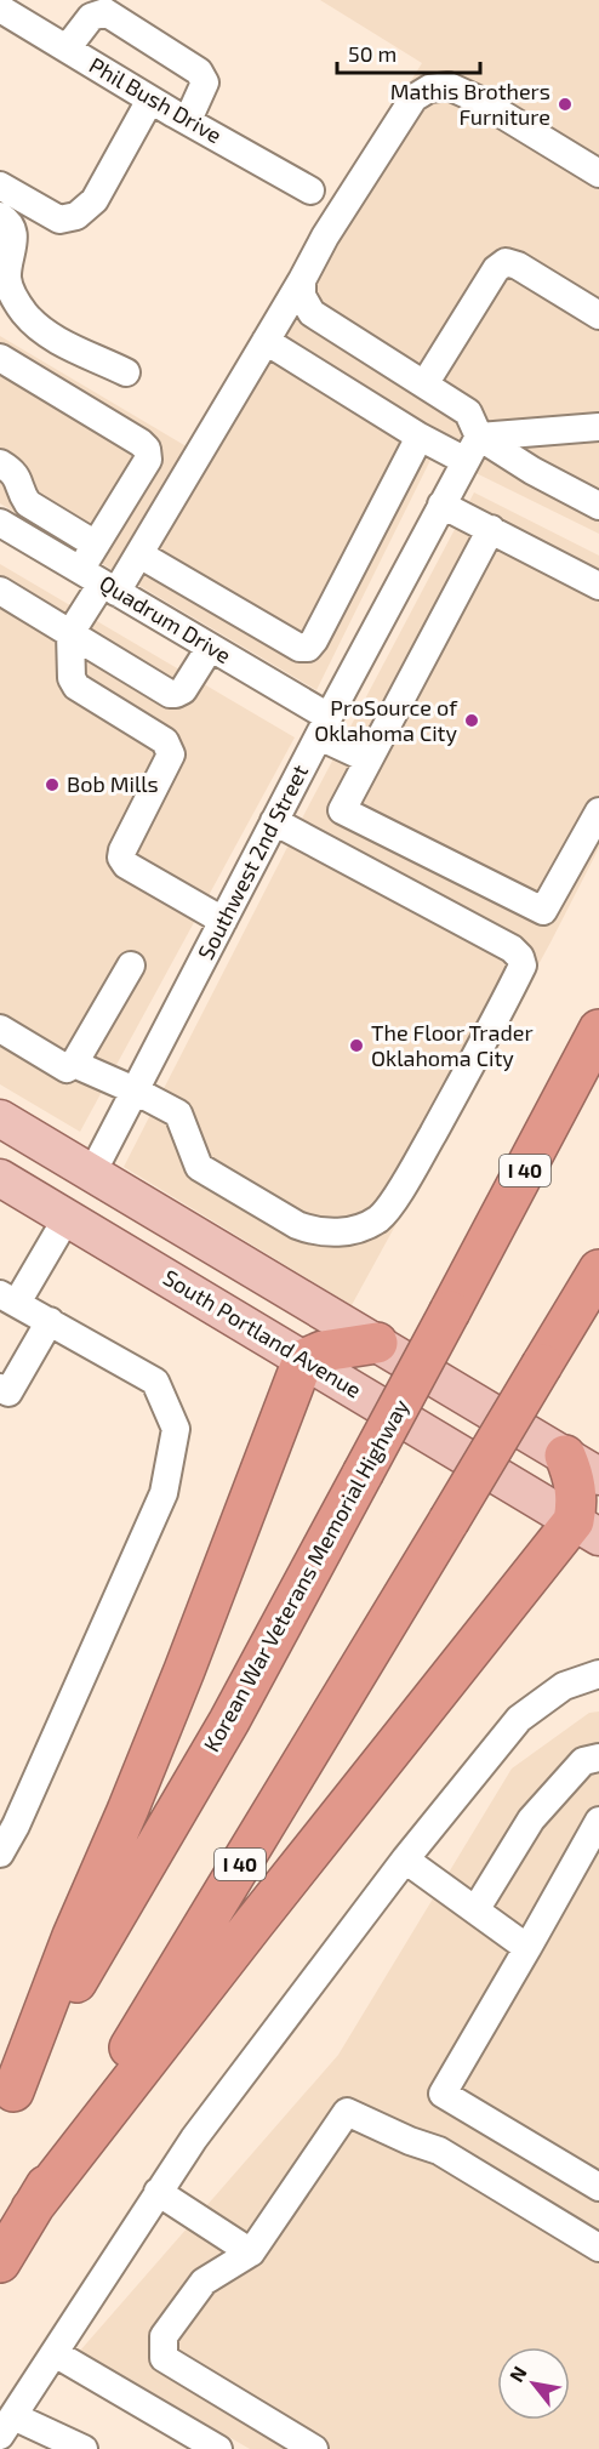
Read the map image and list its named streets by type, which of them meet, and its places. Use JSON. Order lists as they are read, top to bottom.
{
  "streets": {
    "highway": ["I 40", "Korean War Veterans Memorial Highway"],
    "main road": ["South Portland Avenue"],
    "street": ["Phil Bush Drive", "Quadrum Drive", "Southwest 2nd Street"]
  },
  "crossings": [
    ["Quadrum Drive", "Southwest 2nd Street"]
  ],
  "places": [
    "Mathis Brothers Furniture",
    "ProSource of Oklahoma City",
    "Bob Mills",
    "The Floor Trader Oklahoma City"
  ],
  "scale_bar": "50 m",
  "north": "top left"
}
